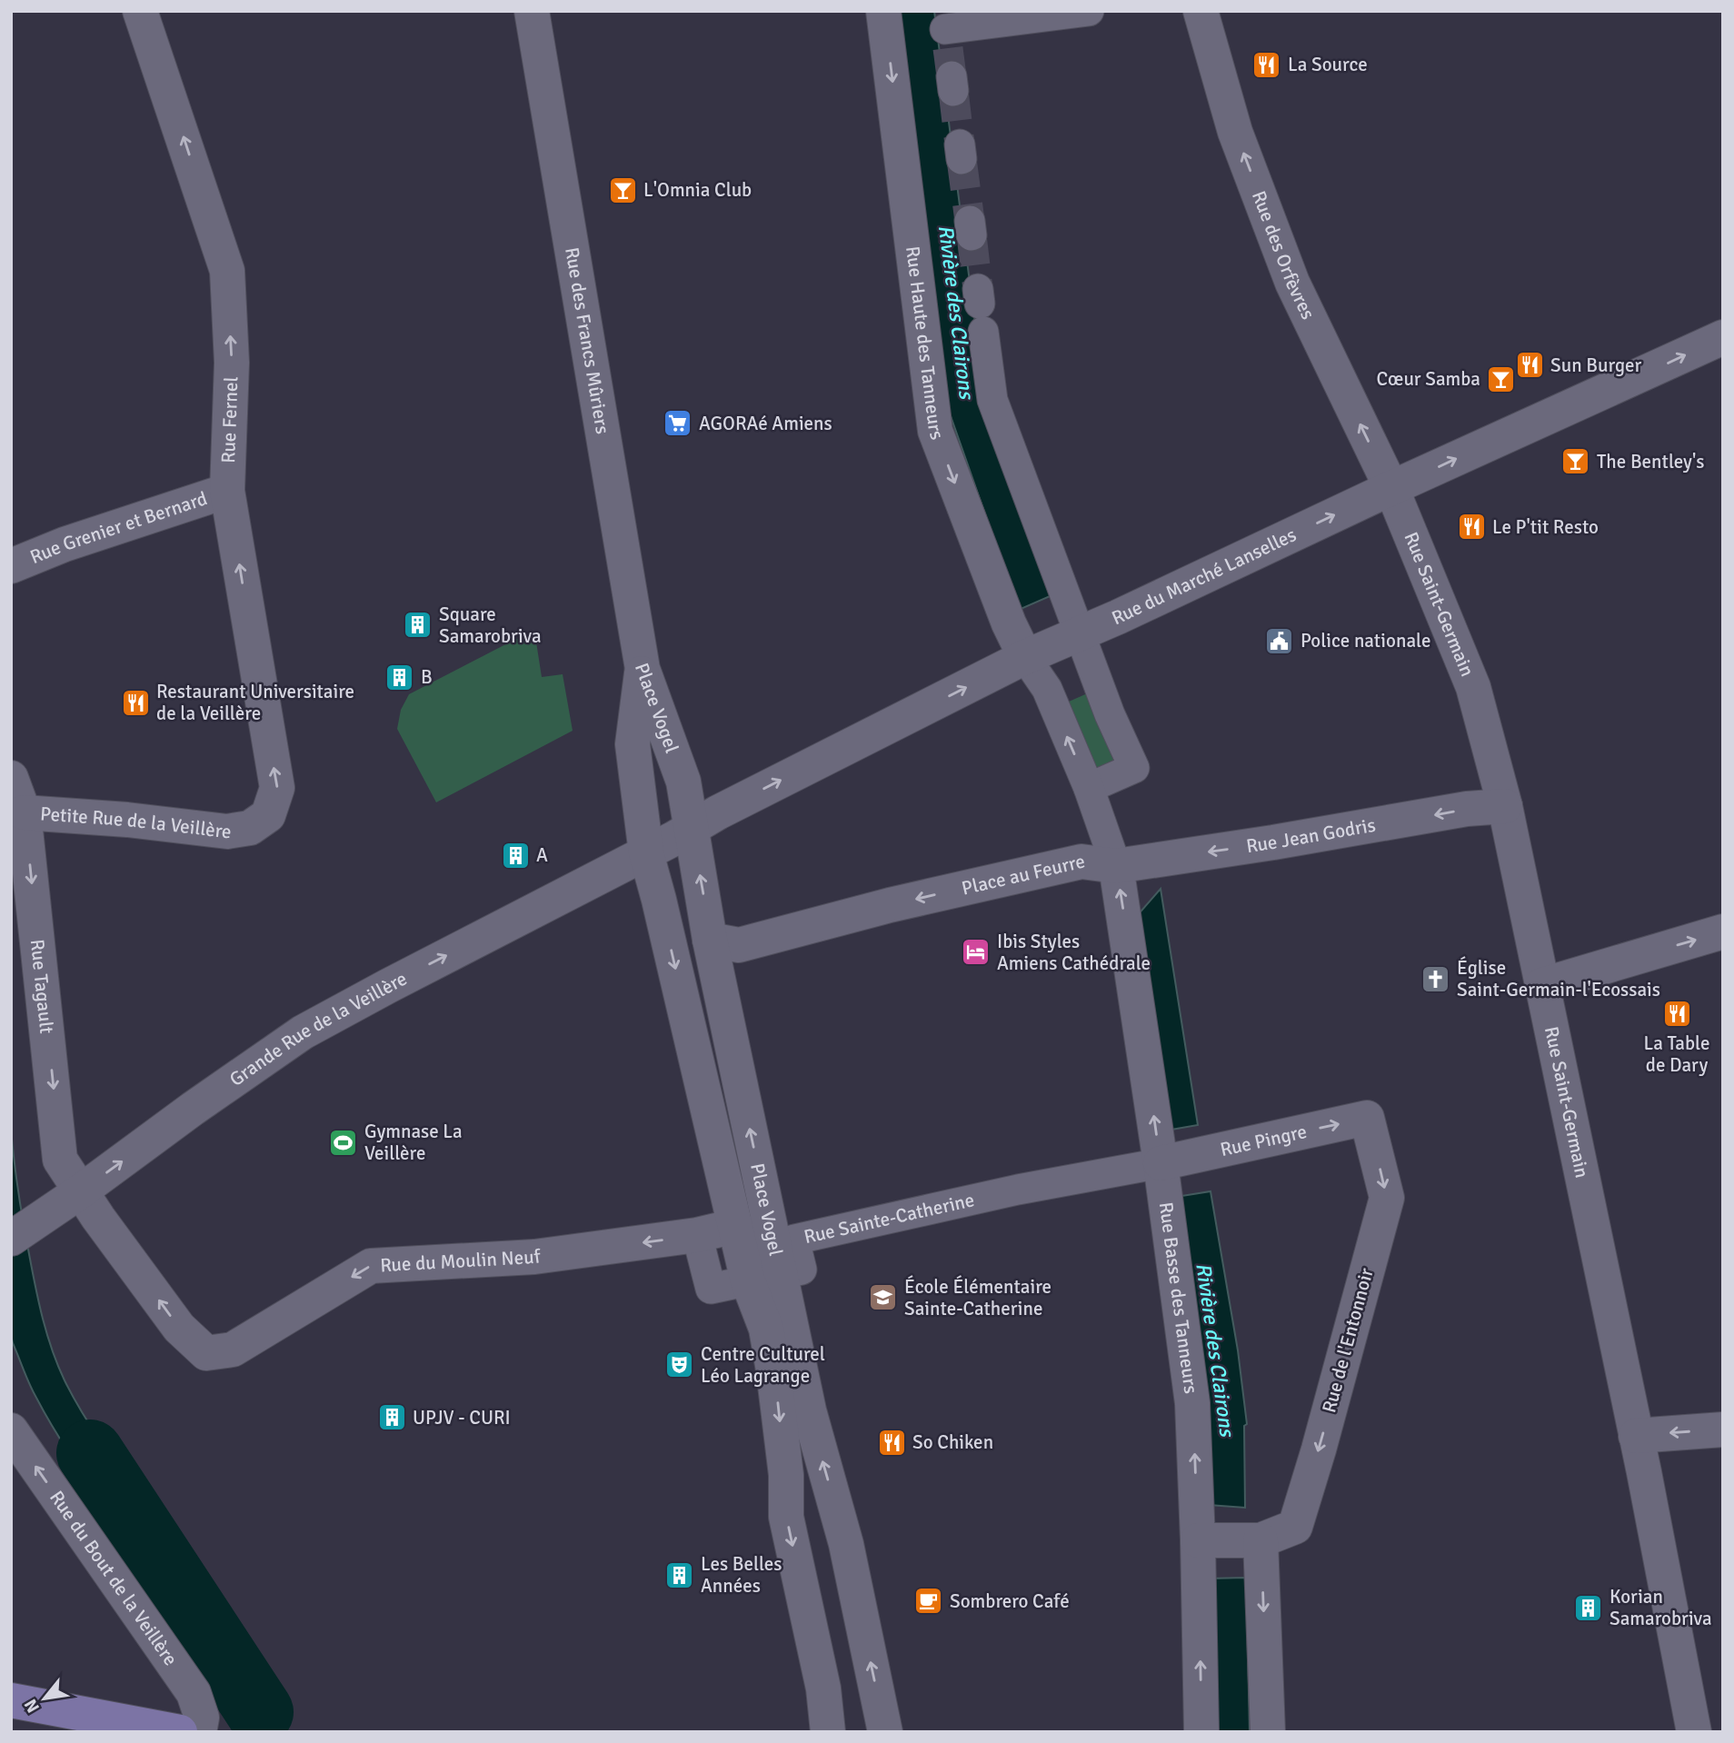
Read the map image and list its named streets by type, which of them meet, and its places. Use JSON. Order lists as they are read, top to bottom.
{
  "streets": {
    "street": [
      "Rue des Orfèvres",
      "Rue des Francs Mûriers",
      "Rue Haute des Tanneurs",
      "Rue Fernel",
      "Rue Grenier et Bernard",
      "Rue du Marché Lanselles",
      "Rue Saint-Germain",
      "Place Vogel",
      "Petite Rue de la Veillère",
      "Rue Jean Godris",
      "Place au Feurre",
      "Rue Tagault",
      "Grande Rue de la Veillère",
      "Rue Pingre",
      "Rue Sainte-Catherine",
      "Rue du Moulin Neuf",
      "Rue Basse des Tanneurs",
      "Rue de l'Entonnoir",
      "Rue du Bout de la Veillère"
    ]
  },
  "crossings": [
    ["Rue des Orfèvres", "Rue du Marché Lanselles"],
    ["Rue des Orfèvres", "Rue Saint-Germain"],
    ["Rue des Francs Mûriers", "Place Vogel"],
    ["Rue Haute des Tanneurs", "Rue du Marché Lanselles"],
    ["Rue Haute des Tanneurs", "Place au Feurre"],
    ["Rue Fernel", "Rue Grenier et Bernard"],
    ["Rue Fernel", "Petite Rue de la Veillère"],
    ["Rue du Marché Lanselles", "Rue Saint-Germain"],
    ["Rue du Marché Lanselles", "Place Vogel"],
    ["Rue du Marché Lanselles", "Place au Feurre"],
    ["Rue du Marché Lanselles", "Grande Rue de la Veillère"],
    ["Rue Saint-Germain", "Rue Jean Godris"],
    ["Place Vogel", "Place au Feurre"],
    ["Place Vogel", "Grande Rue de la Veillère"],
    ["Place Vogel", "Rue Sainte-Catherine"],
    ["Place Vogel", "Rue du Moulin Neuf"],
    ["Petite Rue de la Veillère", "Rue Tagault"],
    ["Rue Jean Godris", "Place au Feurre"],
    ["Rue Jean Godris", "Rue Basse des Tanneurs"],
    ["Place au Feurre", "Rue Basse des Tanneurs"],
    ["Rue Tagault", "Grande Rue de la Veillère"],
    ["Rue Tagault", "Rue du Moulin Neuf"],
    ["Rue Pingre", "Rue Sainte-Catherine"],
    ["Rue Pingre", "Rue Basse des Tanneurs"],
    ["Rue Pingre", "Rue de l'Entonnoir"],
    ["Rue Sainte-Catherine", "Rue du Moulin Neuf"],
    ["Rue Sainte-Catherine", "Rue Basse des Tanneurs"]
  ],
  "one_way": [
    "Rue des Orfèvres",
    "Rue Fernel",
    "Rue du Marché Lanselles",
    "Rue Jean Godris",
    "Place au Feurre",
    "Grande Rue de la Veillère",
    "Rue Pingre",
    "Rue du Moulin Neuf",
    "Rue Basse des Tanneurs",
    "Rue de l'Entonnoir",
    "Rue du Bout de la Veillère"
  ],
  "water": ["Rivière des Clairons"],
  "places": {
    "restaurant": [
      "La Source",
      "Sun Burger",
      "Le P'tit Resto",
      "Restaurant Universitaire de la Veillère",
      "La Table de Dary",
      "So Chiken"
    ],
    "bar": ["L'Omnia Club", "Cœur Samba", "The Bentley's"],
    "supermarket": ["AGORAé Amiens"],
    "building": [
      "Square Samarobriva",
      "B",
      "A",
      "UPJV - CURI",
      "Les Belles Années",
      "Korian Samarobriva"
    ],
    "public building": ["Police nationale"],
    "hotel": ["Ibis Styles Amiens Cathédrale"],
    "church": ["Église Saint-Germain-l'Ecossais"],
    "sports": ["Gymnase La Veillère"],
    "school or university": ["École Élémentaire Sainte-Catherine"],
    "theatre": ["Centre Culturel Léo Lagrange"],
    "cafe": ["Sombrero Café"]
  },
  "north": "bottom left"
}
